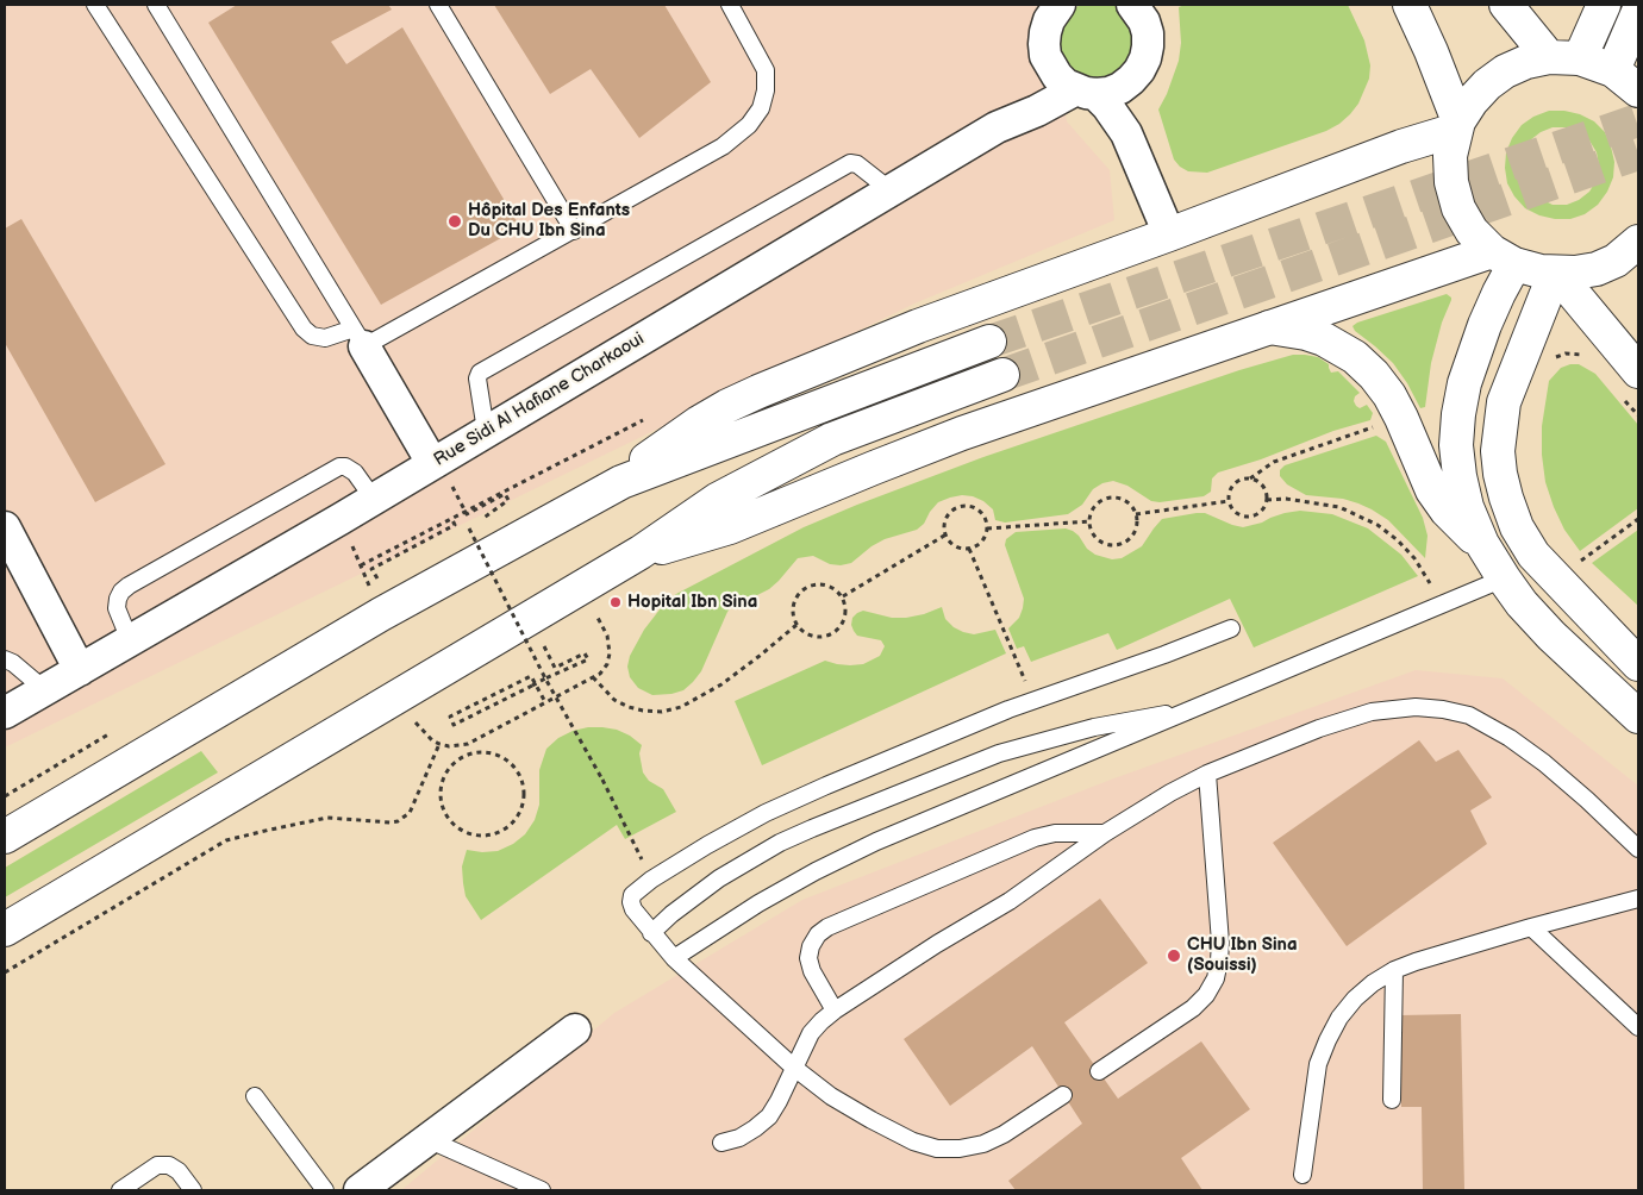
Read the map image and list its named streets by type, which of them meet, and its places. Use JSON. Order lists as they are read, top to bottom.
{
  "streets": {
    "street": ["Rue Sidi Al Hafiane Charkaoui"]
  },
  "places": ["Hôpital Des Enfants Du CHU Ibn Sina", "Hopital Ibn Sina", "CHU Ibn Sina (Souissi)"]
}
